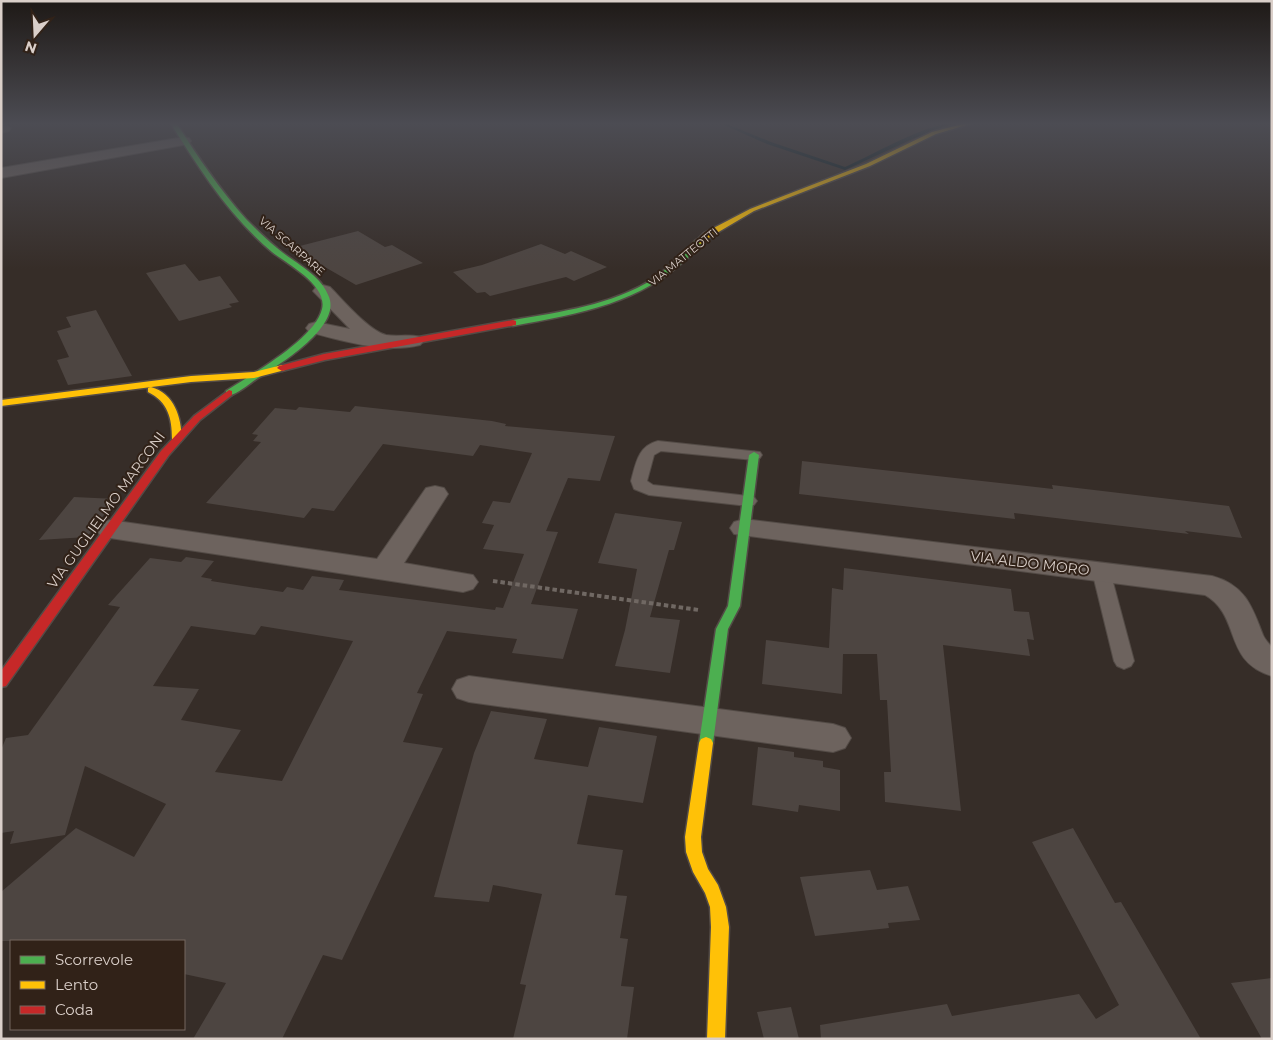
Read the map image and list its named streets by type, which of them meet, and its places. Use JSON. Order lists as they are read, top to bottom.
{
  "streets": {
    "street": [
      "VIA SCARPARE",
      "VIA MATTEOTTI",
      "VIA GUGLIELMO MARCONI",
      "VIA ALDO MORO"
    ]
  },
  "crossings": [
    ["VIA SCARPARE", "VIA MATTEOTTI"],
    ["VIA SCARPARE", "VIA GUGLIELMO MARCONI"],
    ["VIA MATTEOTTI", "VIA GUGLIELMO MARCONI"]
  ],
  "legend": ["Scorrevole", "Lento", "Coda"],
  "north": "bottom"
}
